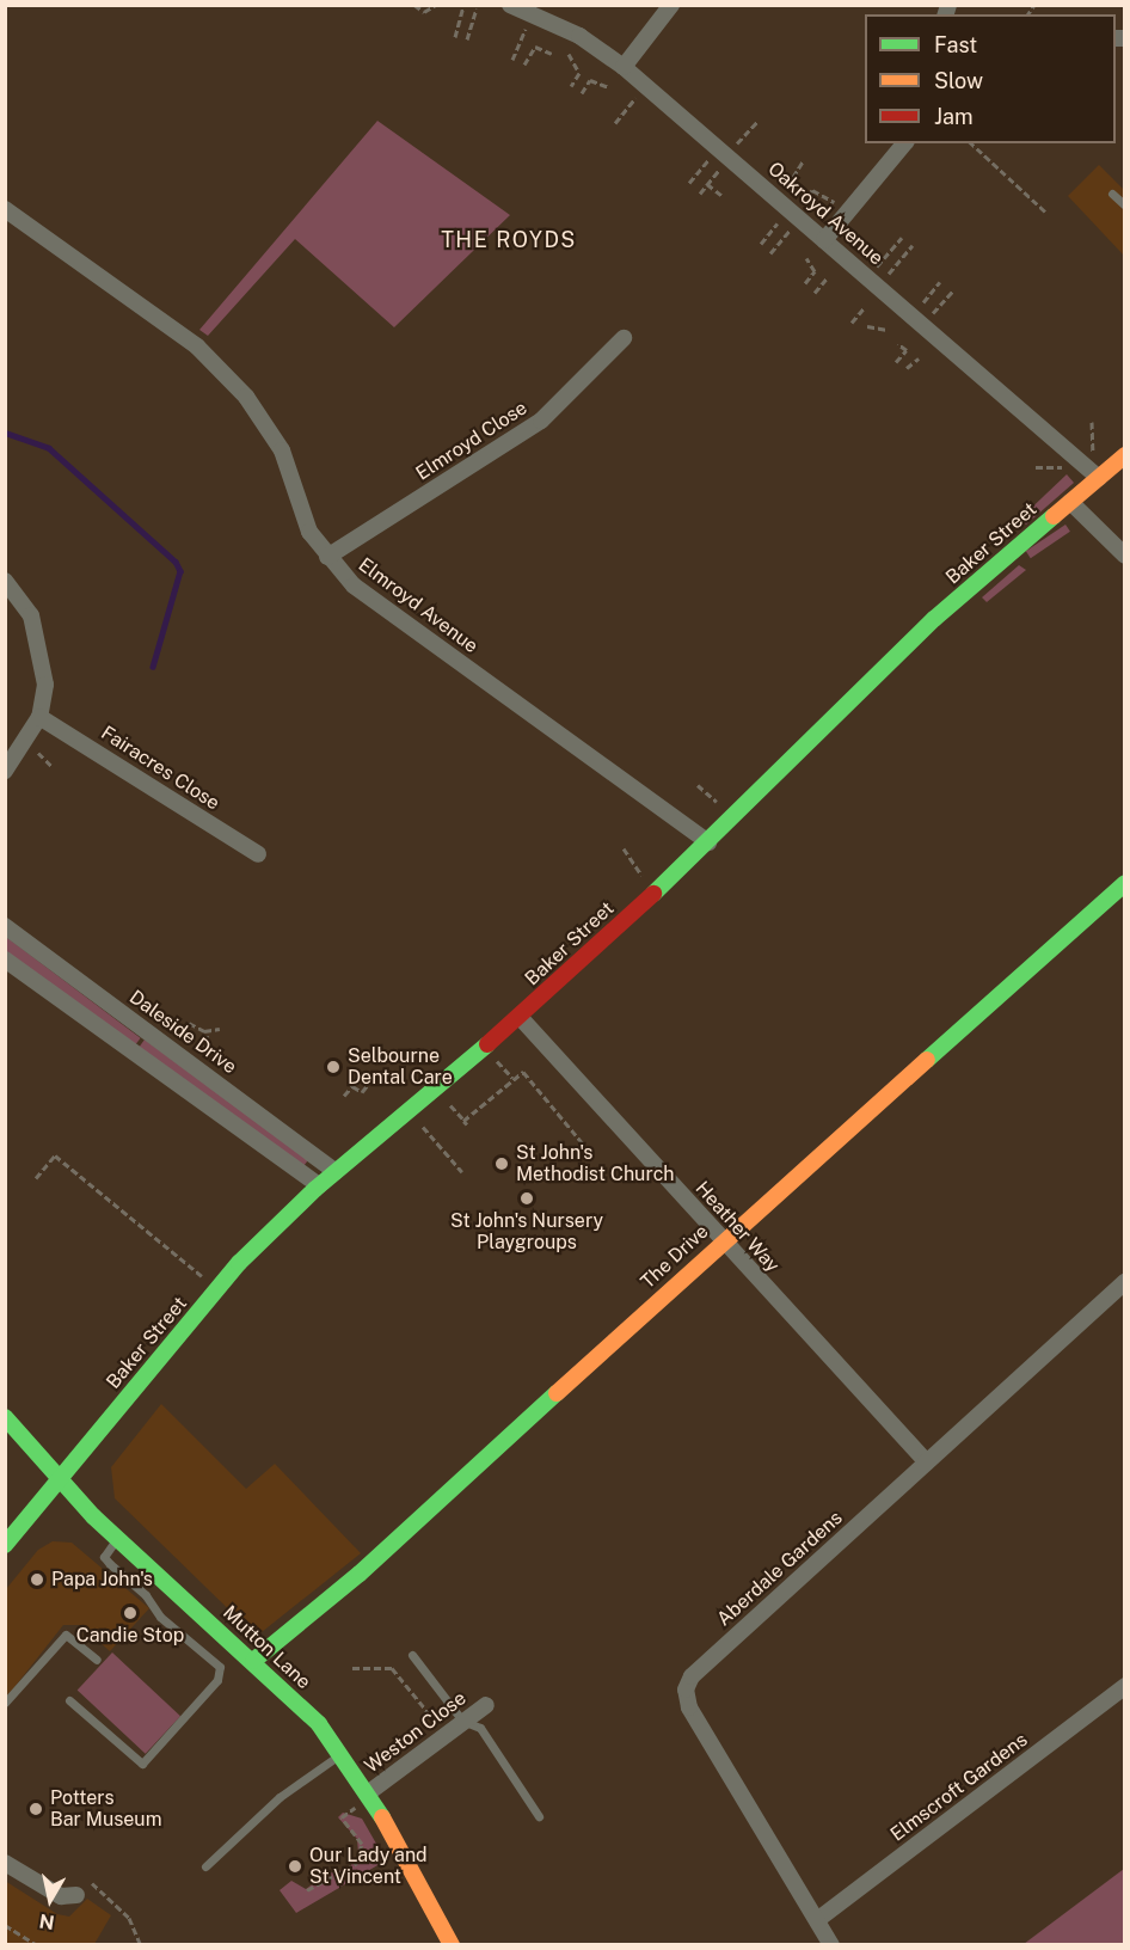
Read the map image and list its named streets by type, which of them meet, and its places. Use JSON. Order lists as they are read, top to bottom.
{
  "streets": {
    "street": [
      "Oakroyd Avenue",
      "Elmroyd Close",
      "Baker Street",
      "Elmroyd Avenue",
      "Fairacres Close",
      "Daleside Drive",
      "Heather Way",
      "The Drive",
      "Aberdale Gardens",
      "Mutton Lane",
      "Weston Close",
      "Elmscroft Gardens"
    ]
  },
  "crossings": [
    ["Oakroyd Avenue", "Baker Street"],
    ["Elmroyd Close", "Elmroyd Avenue"],
    ["Baker Street", "Elmroyd Avenue"],
    ["Baker Street", "Daleside Drive"],
    ["Baker Street", "Heather Way"],
    ["Baker Street", "Mutton Lane"],
    ["Heather Way", "The Drive"],
    ["Heather Way", "Aberdale Gardens"],
    ["The Drive", "Mutton Lane"],
    ["Aberdale Gardens", "Elmscroft Gardens"],
    ["Mutton Lane", "Weston Close"]
  ],
  "districts": ["THE ROYDS"],
  "places": [
    "Selbourne Dental Care",
    "St John's Methodist Church",
    "St John's Nursery Playgroups",
    "Papa John's",
    "Candie Stop",
    "Potters Bar Museum",
    "Our Lady and St Vincent"
  ],
  "legend": ["Fast", "Slow", "Jam"],
  "north": "bottom"
}
